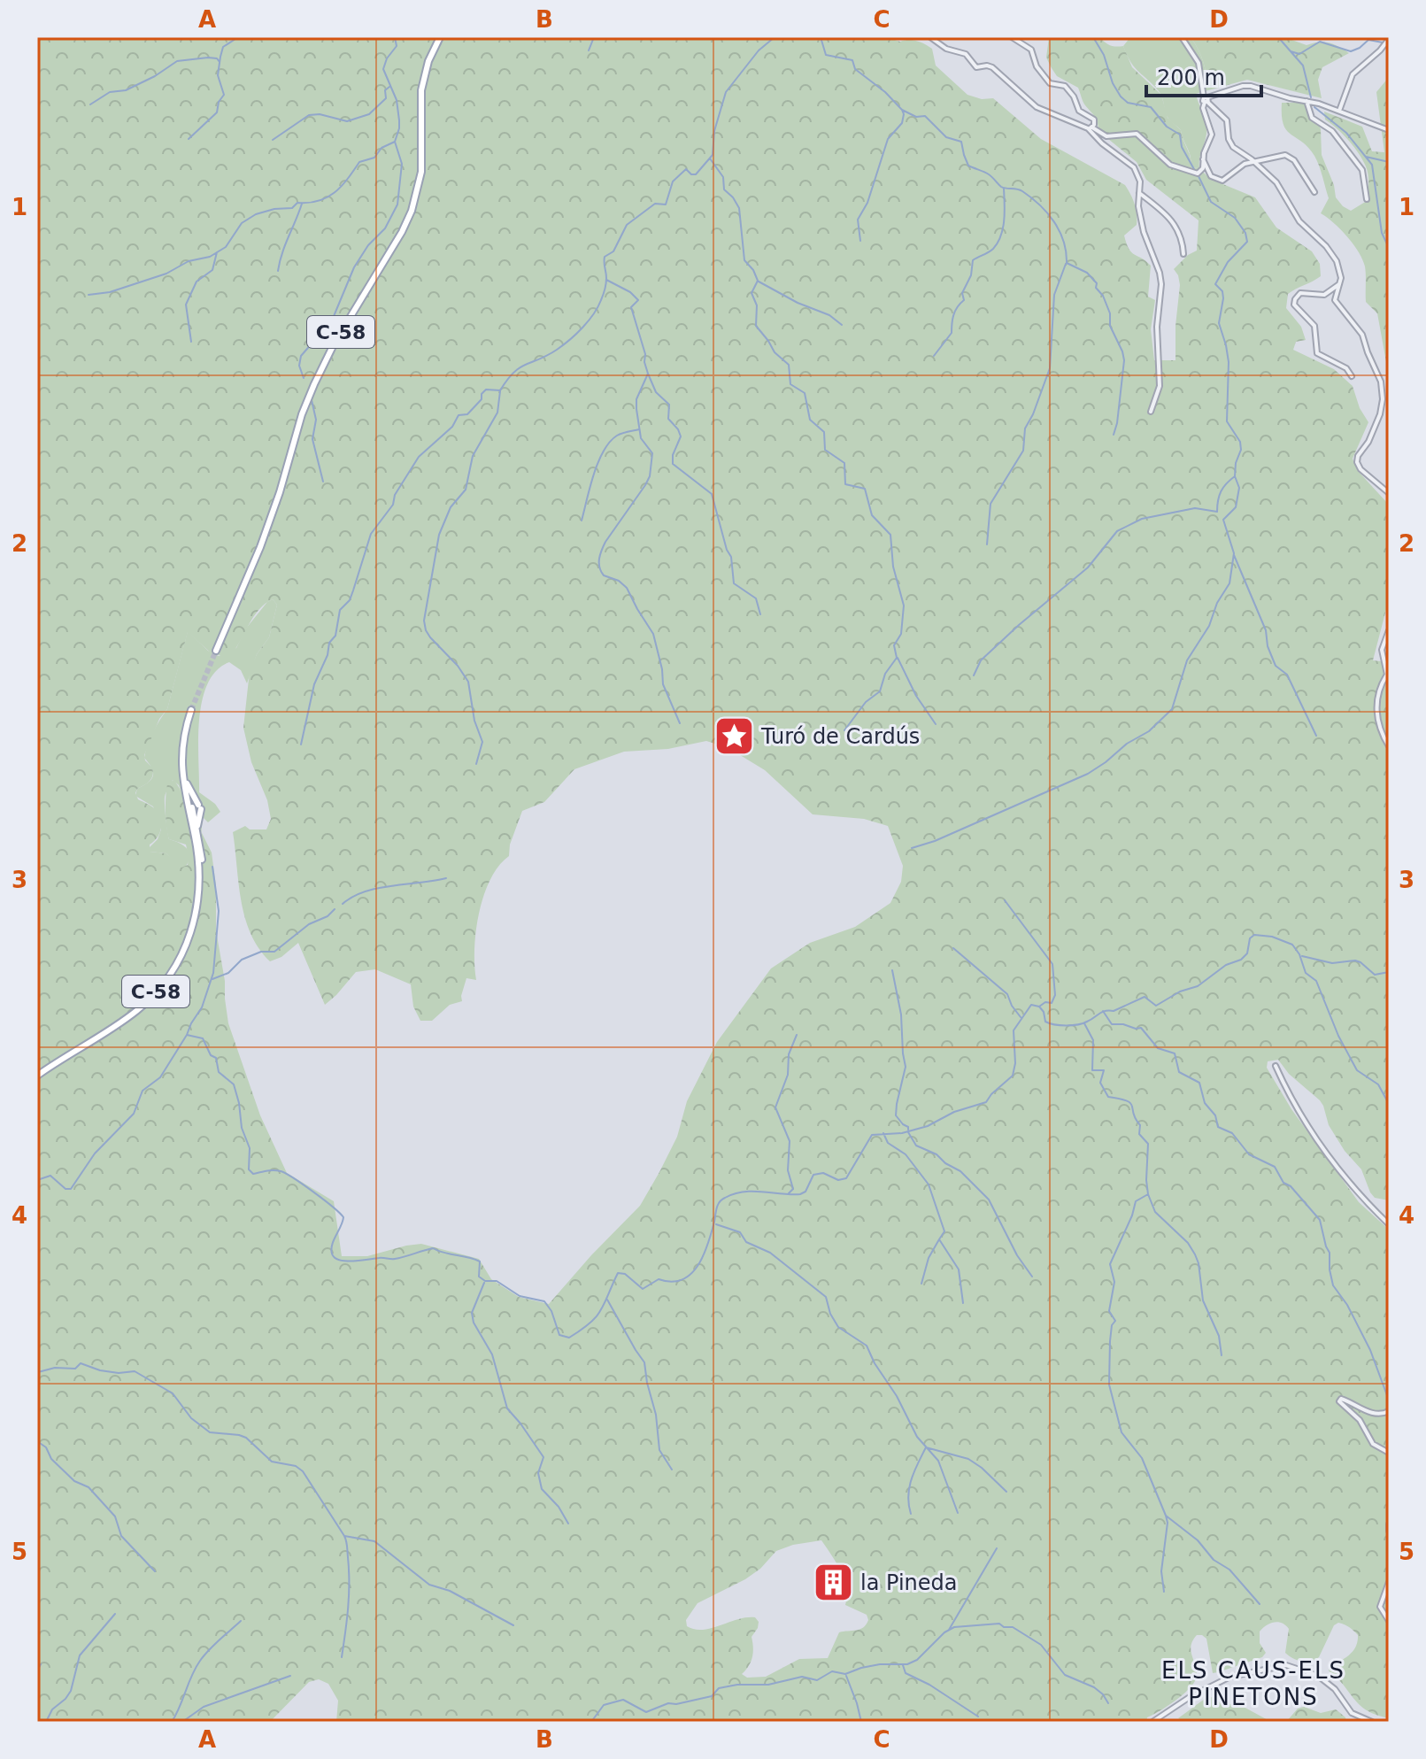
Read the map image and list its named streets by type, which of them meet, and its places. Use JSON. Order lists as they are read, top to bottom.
{
  "streets": {
    "main road": ["C-58"]
  },
  "districts": ["ELS CAUS-ELS PINETONS"],
  "places": {
    "place": ["Turó de Cardús"],
    "building": ["la Pineda"]
  },
  "scale_bar": "200 m",
  "grid": {
    "columns": [
      "A",
      "B",
      "C",
      "D"
    ],
    "rows": [
      "1",
      "2",
      "3",
      "4",
      "5"
    ]
  }
}
